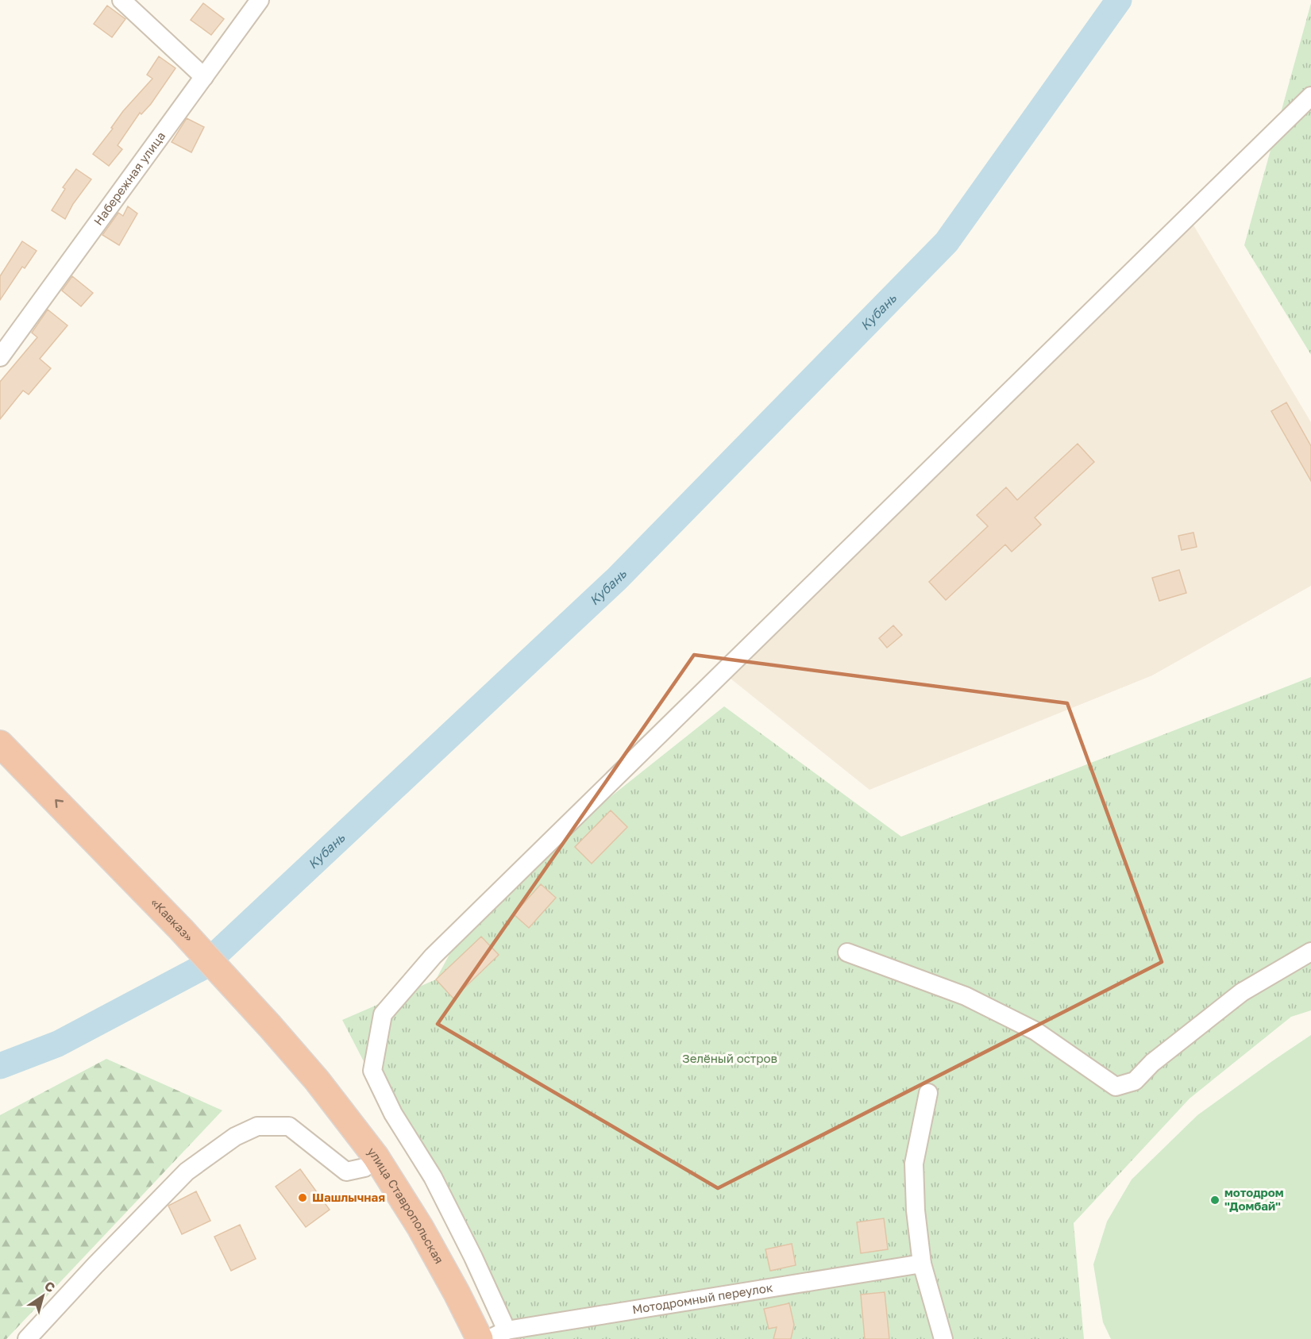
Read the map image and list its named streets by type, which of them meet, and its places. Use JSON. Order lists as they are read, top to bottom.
{
  "streets": {
    "highway": ["«Кавказ»", "улица Ставропольская"],
    "street": ["Набережная улица", "Мотодромный переулок"]
  },
  "crossings": [
    ["«Кавказ»", "улица Ставропольская"]
  ],
  "water": ["Кубань"],
  "parks": ["Зелёный остров"],
  "places": ["Шашлычная", "мотодром \"Домбай\""],
  "north": "top right"
}
